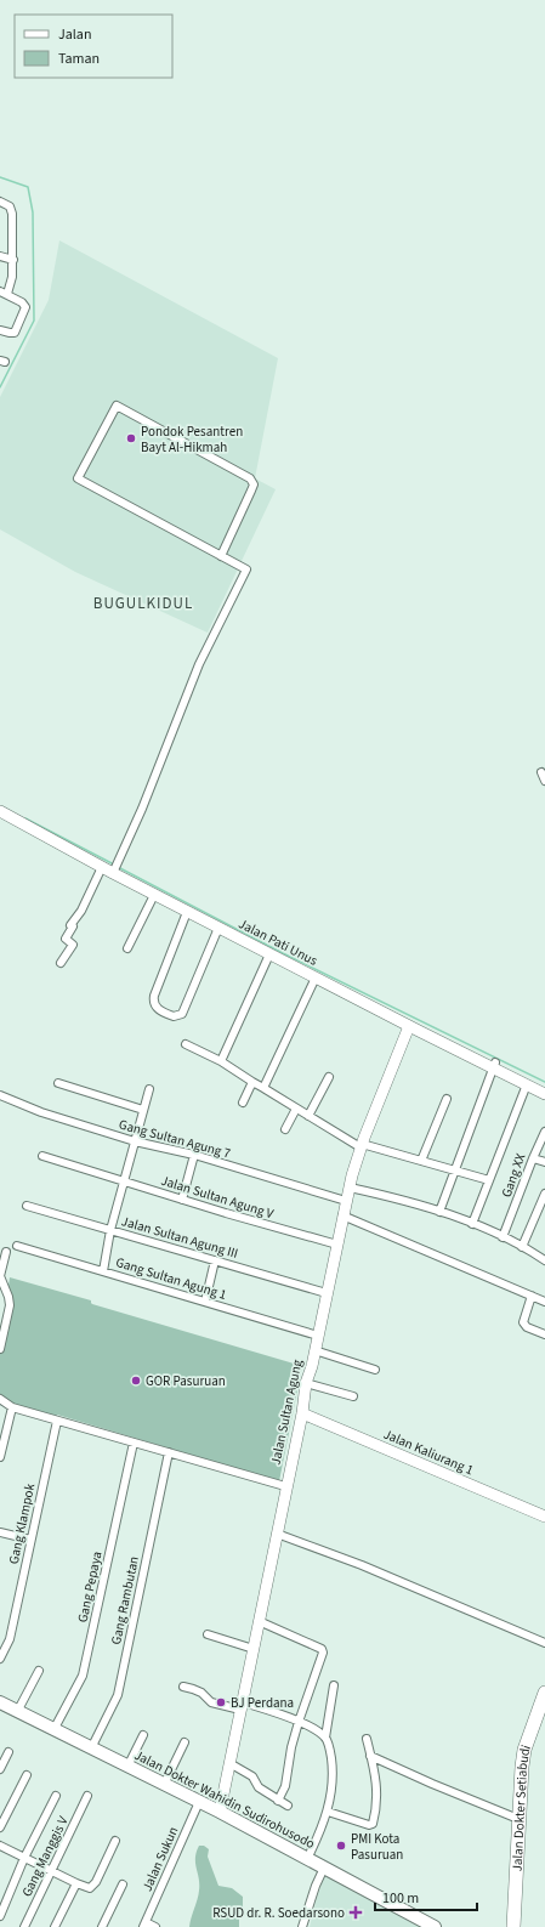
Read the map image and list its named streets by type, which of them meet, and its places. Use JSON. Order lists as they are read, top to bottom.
{
  "streets": {
    "highway": ["Jalan Dokter Setiabudi"],
    "main road": [
      "Jalan Pati Unus",
      "Jalan Sultan Agung",
      "Jalan Kaliurang 1",
      "Jalan Dokter Wahidin Sudirohusodo"
    ],
    "street": [
      "Gang Sultan Agung 7",
      "Gang XX",
      "Jalan Sultan Agung V",
      "Jalan Sultan Agung III",
      "Gang Sultan Agung 1",
      "Gang Klampok",
      "Gang Pepaya",
      "Gang Rambutan",
      "Gang Manggis V",
      "Jalan Sukun"
    ]
  },
  "crossings": [
    ["Jalan Pati Unus", "Jalan Sultan Agung"],
    ["Gang Sultan Agung 7", "Jalan Sultan Agung"],
    ["Jalan Sultan Agung V", "Jalan Sultan Agung"],
    ["Jalan Sultan Agung III", "Jalan Sultan Agung"],
    ["Gang Sultan Agung 1", "Jalan Sultan Agung"],
    ["Jalan Sultan Agung", "Jalan Kaliurang 1"],
    ["Jalan Sultan Agung", "Jalan Dokter Wahidin Sudirohusodo"],
    ["Gang Pepaya", "Jalan Dokter Wahidin Sudirohusodo"],
    ["Gang Rambutan", "Jalan Dokter Wahidin Sudirohusodo"],
    ["Jalan Dokter Wahidin Sudirohusodo", "Jalan Sukun"]
  ],
  "districts": ["BUGULKIDUL"],
  "places": {
    "other": [
      "Pondok Pesantren Bayt Al-Hikmah",
      "GOR Pasuruan",
      "BJ Perdana",
      "PMI Kota Pasuruan"
    ],
    "health": ["RSUD dr. R. Soedarsono"]
  },
  "legend": ["Jalan", "Taman"],
  "scale_bar": "100 m"
}
